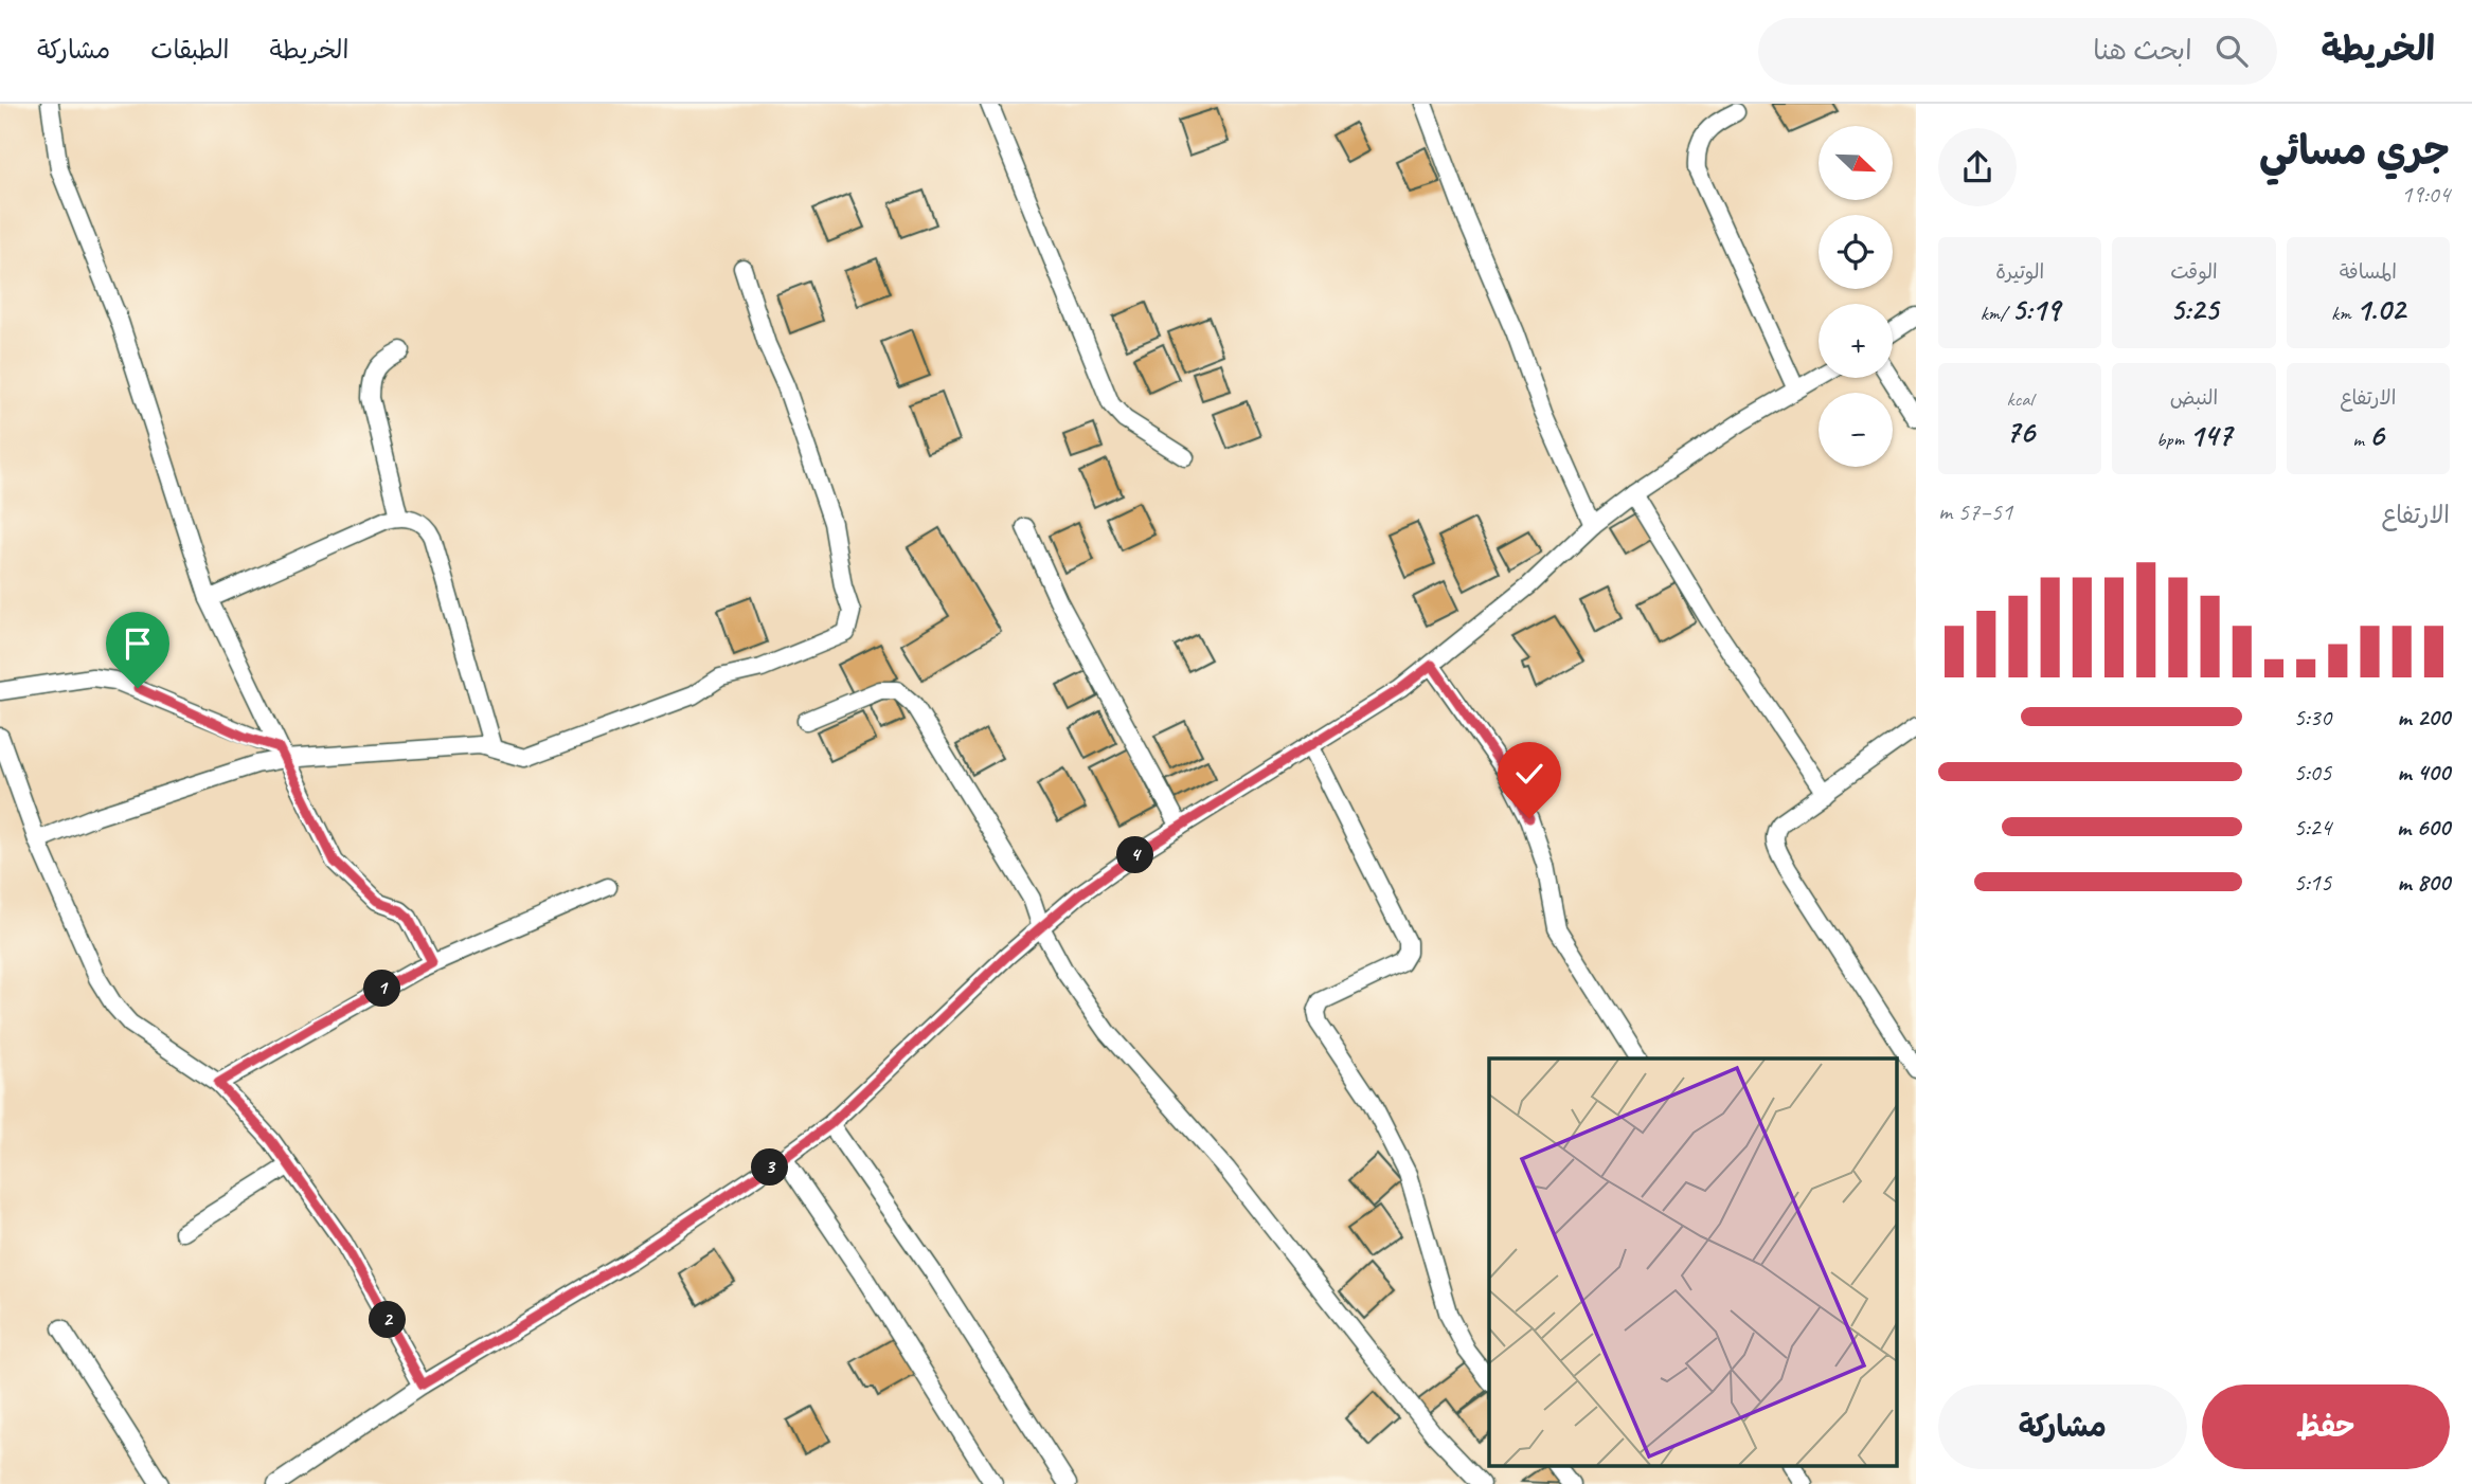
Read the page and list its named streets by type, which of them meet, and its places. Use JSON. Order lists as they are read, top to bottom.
{
  "north": "bottom right",
  "page": {
    "header": "الخريطة",
    "search": "ابحث هنا",
    "nav": ["الخريطة", "الطبقات", "مشاركة"],
    "heading": ["جري مسائي", "19:04"],
    "map_buttons": ["+", "−"],
    "stats": [
      ["المسافة", "1.02 km"],
      ["الوقت", "5:25"],
      ["الوتيرة", "5:19 /km"],
      ["الارتفاع", "6 m"],
      ["النبض", "147 bpm"],
      ["kcal", "76"]
    ],
    "chart": ["الارتفاع", "51–57 m"],
    "list": [
      {
        "name": "200 m",
        "note": "5:30"
      },
      {
        "name": "400 m",
        "note": "5:05"
      },
      {
        "name": "600 m",
        "note": "5:24"
      },
      {
        "name": "800 m",
        "note": "5:15"
      }
    ],
    "pins": [
      "4",
      "1",
      "3",
      "2"
    ],
    "buttons": ["حفظ", "مشاركة"]
  }
}
